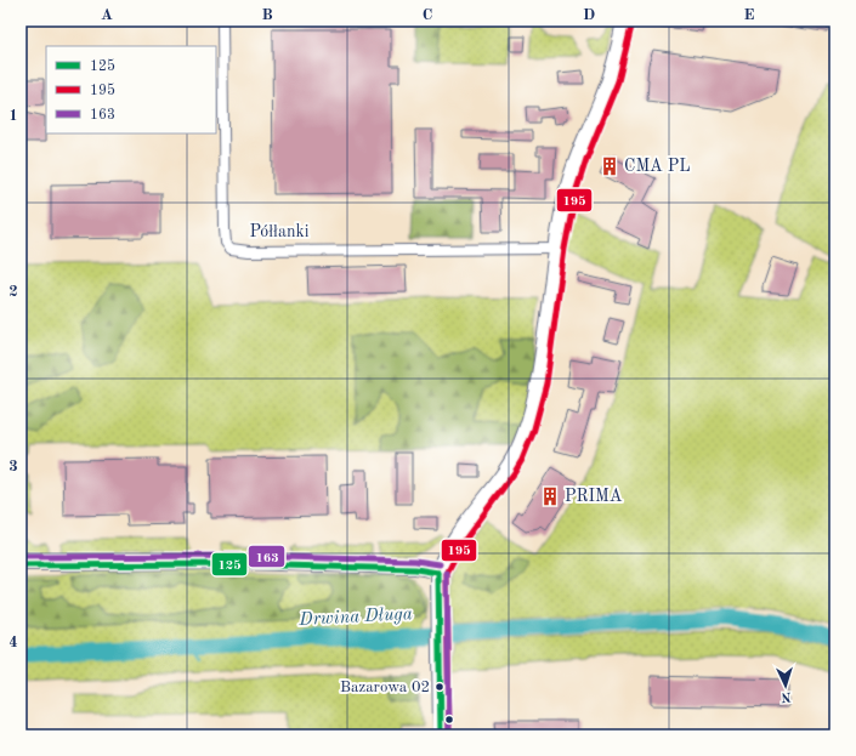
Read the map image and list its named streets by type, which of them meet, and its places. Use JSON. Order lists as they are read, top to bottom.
{
  "streets": {
    "street": ["Półłanki"]
  },
  "water": ["Drwina Długa"],
  "places": {
    "building": ["CMA PL", "PRIMA"],
    "other": ["Bazarowa 02"]
  },
  "lines": ["transit line 195", "transit line 163", "transit line 125"],
  "legend": ["125", "195", "163"],
  "north": "bottom",
  "grid": {
    "columns": [
      "A",
      "B",
      "C",
      "D",
      "E"
    ],
    "rows": [
      "1",
      "2",
      "3",
      "4"
    ]
  }
}
